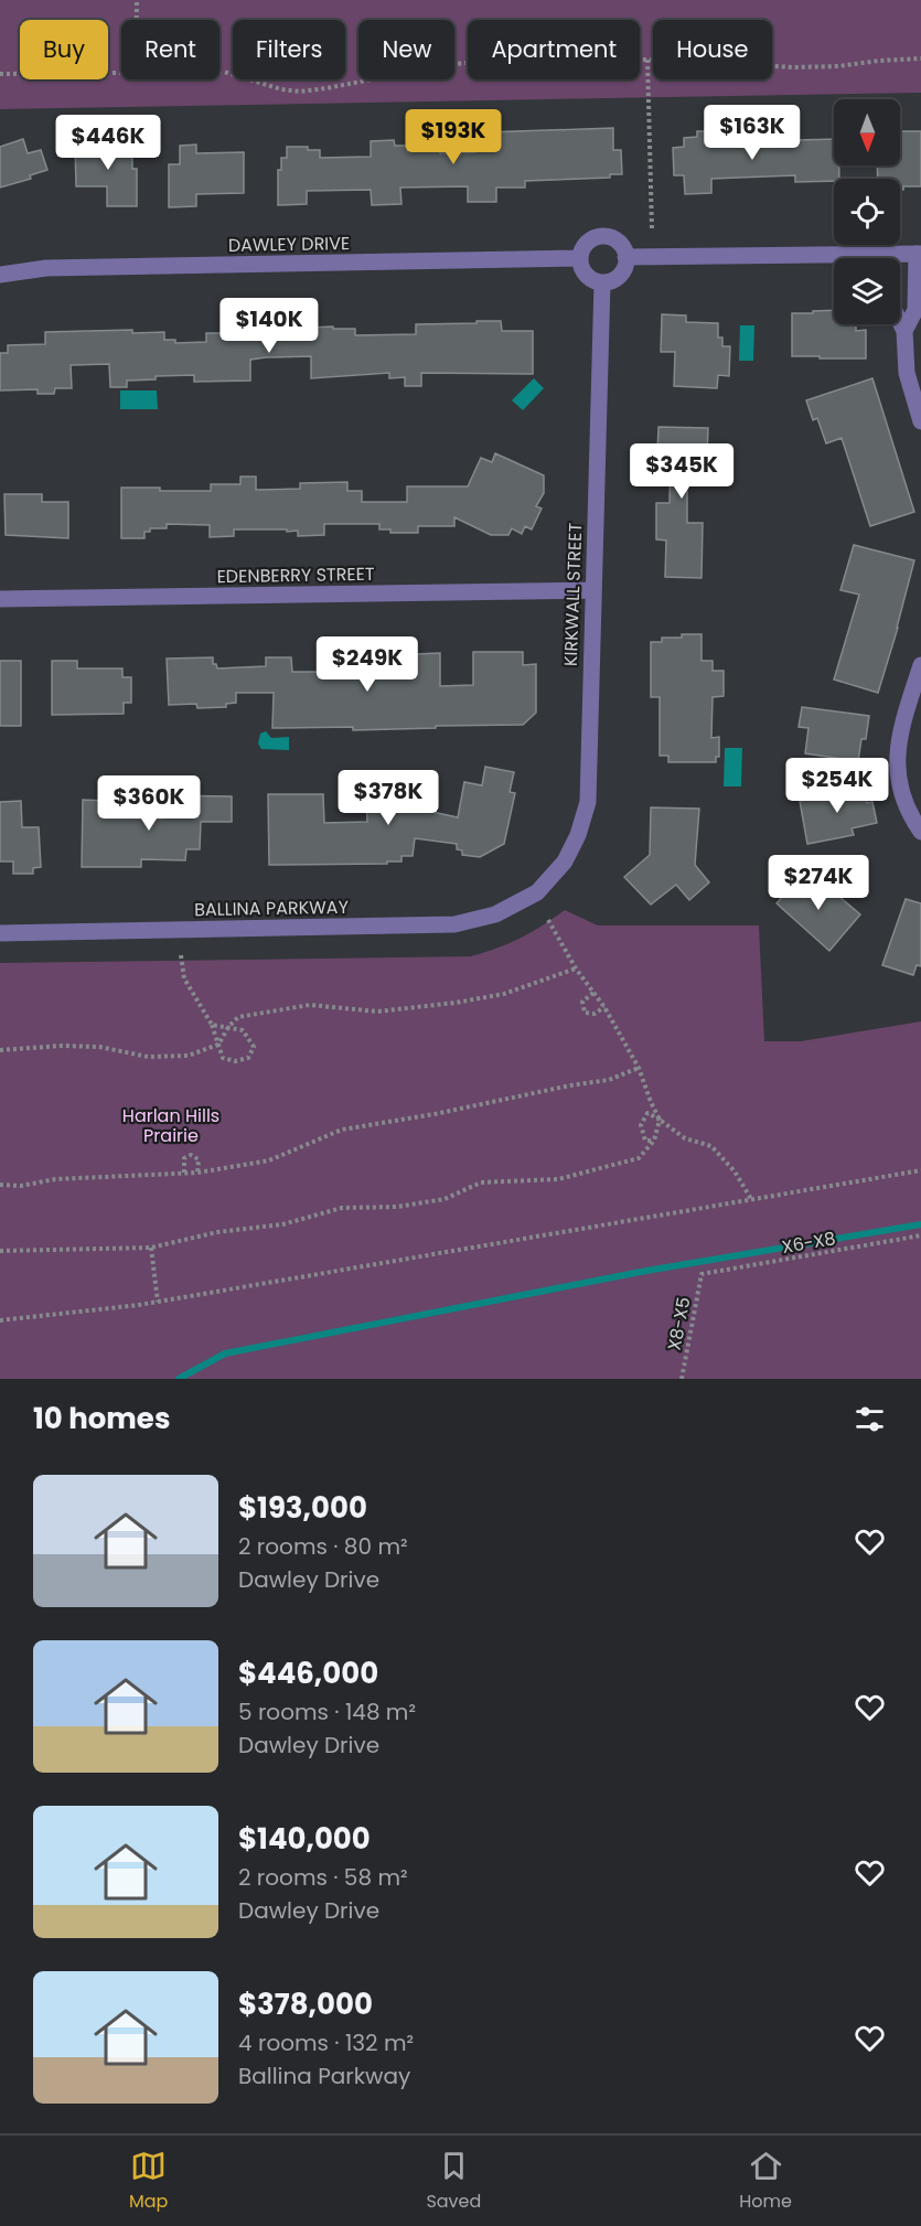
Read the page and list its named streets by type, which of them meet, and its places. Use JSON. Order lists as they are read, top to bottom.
{
  "streets": {
    "street": [
      "DAWLEY DRIVE",
      "EDENBERRY STREET",
      "KIRKWALL STREET",
      "BALLINA PARKWAY"
    ],
    "path": ["X6-X8", "X8-X5"]
  },
  "crossings": [
    ["DAWLEY DRIVE", "KIRKWALL STREET"],
    ["EDENBERRY STREET", "KIRKWALL STREET"],
    ["KIRKWALL STREET", "BALLINA PARKWAY"],
    ["X6-X8", "X8-X5"]
  ],
  "parks": ["Harlan Hills Prairie"],
  "north": "bottom",
  "page": {
    "chip": [
      "Buy",
      "Rent",
      "Filters",
      "New",
      "Apartment",
      "House"
    ],
    "price": [
      "$163K",
      "$193K",
      "$446K",
      "$140K",
      "$345K",
      "$249K",
      "$254K",
      "$378K",
      "$360K",
      "$274K"
    ],
    "heading": "10 homes",
    "list": [
      {
        "name": "$193,000",
        "note": "2 rooms · 80 m² · Dawley Drive"
      },
      {
        "name": "$446,000",
        "note": "5 rooms · 148 m² · Dawley Drive"
      },
      {
        "name": "$140,000",
        "note": "2 rooms · 58 m² · Dawley Drive"
      },
      {
        "name": "$378,000",
        "note": "4 rooms · 132 m² · Ballina Parkway"
      }
    ],
    "tabs": ["Map", "Saved", "Home"]
  }
}
